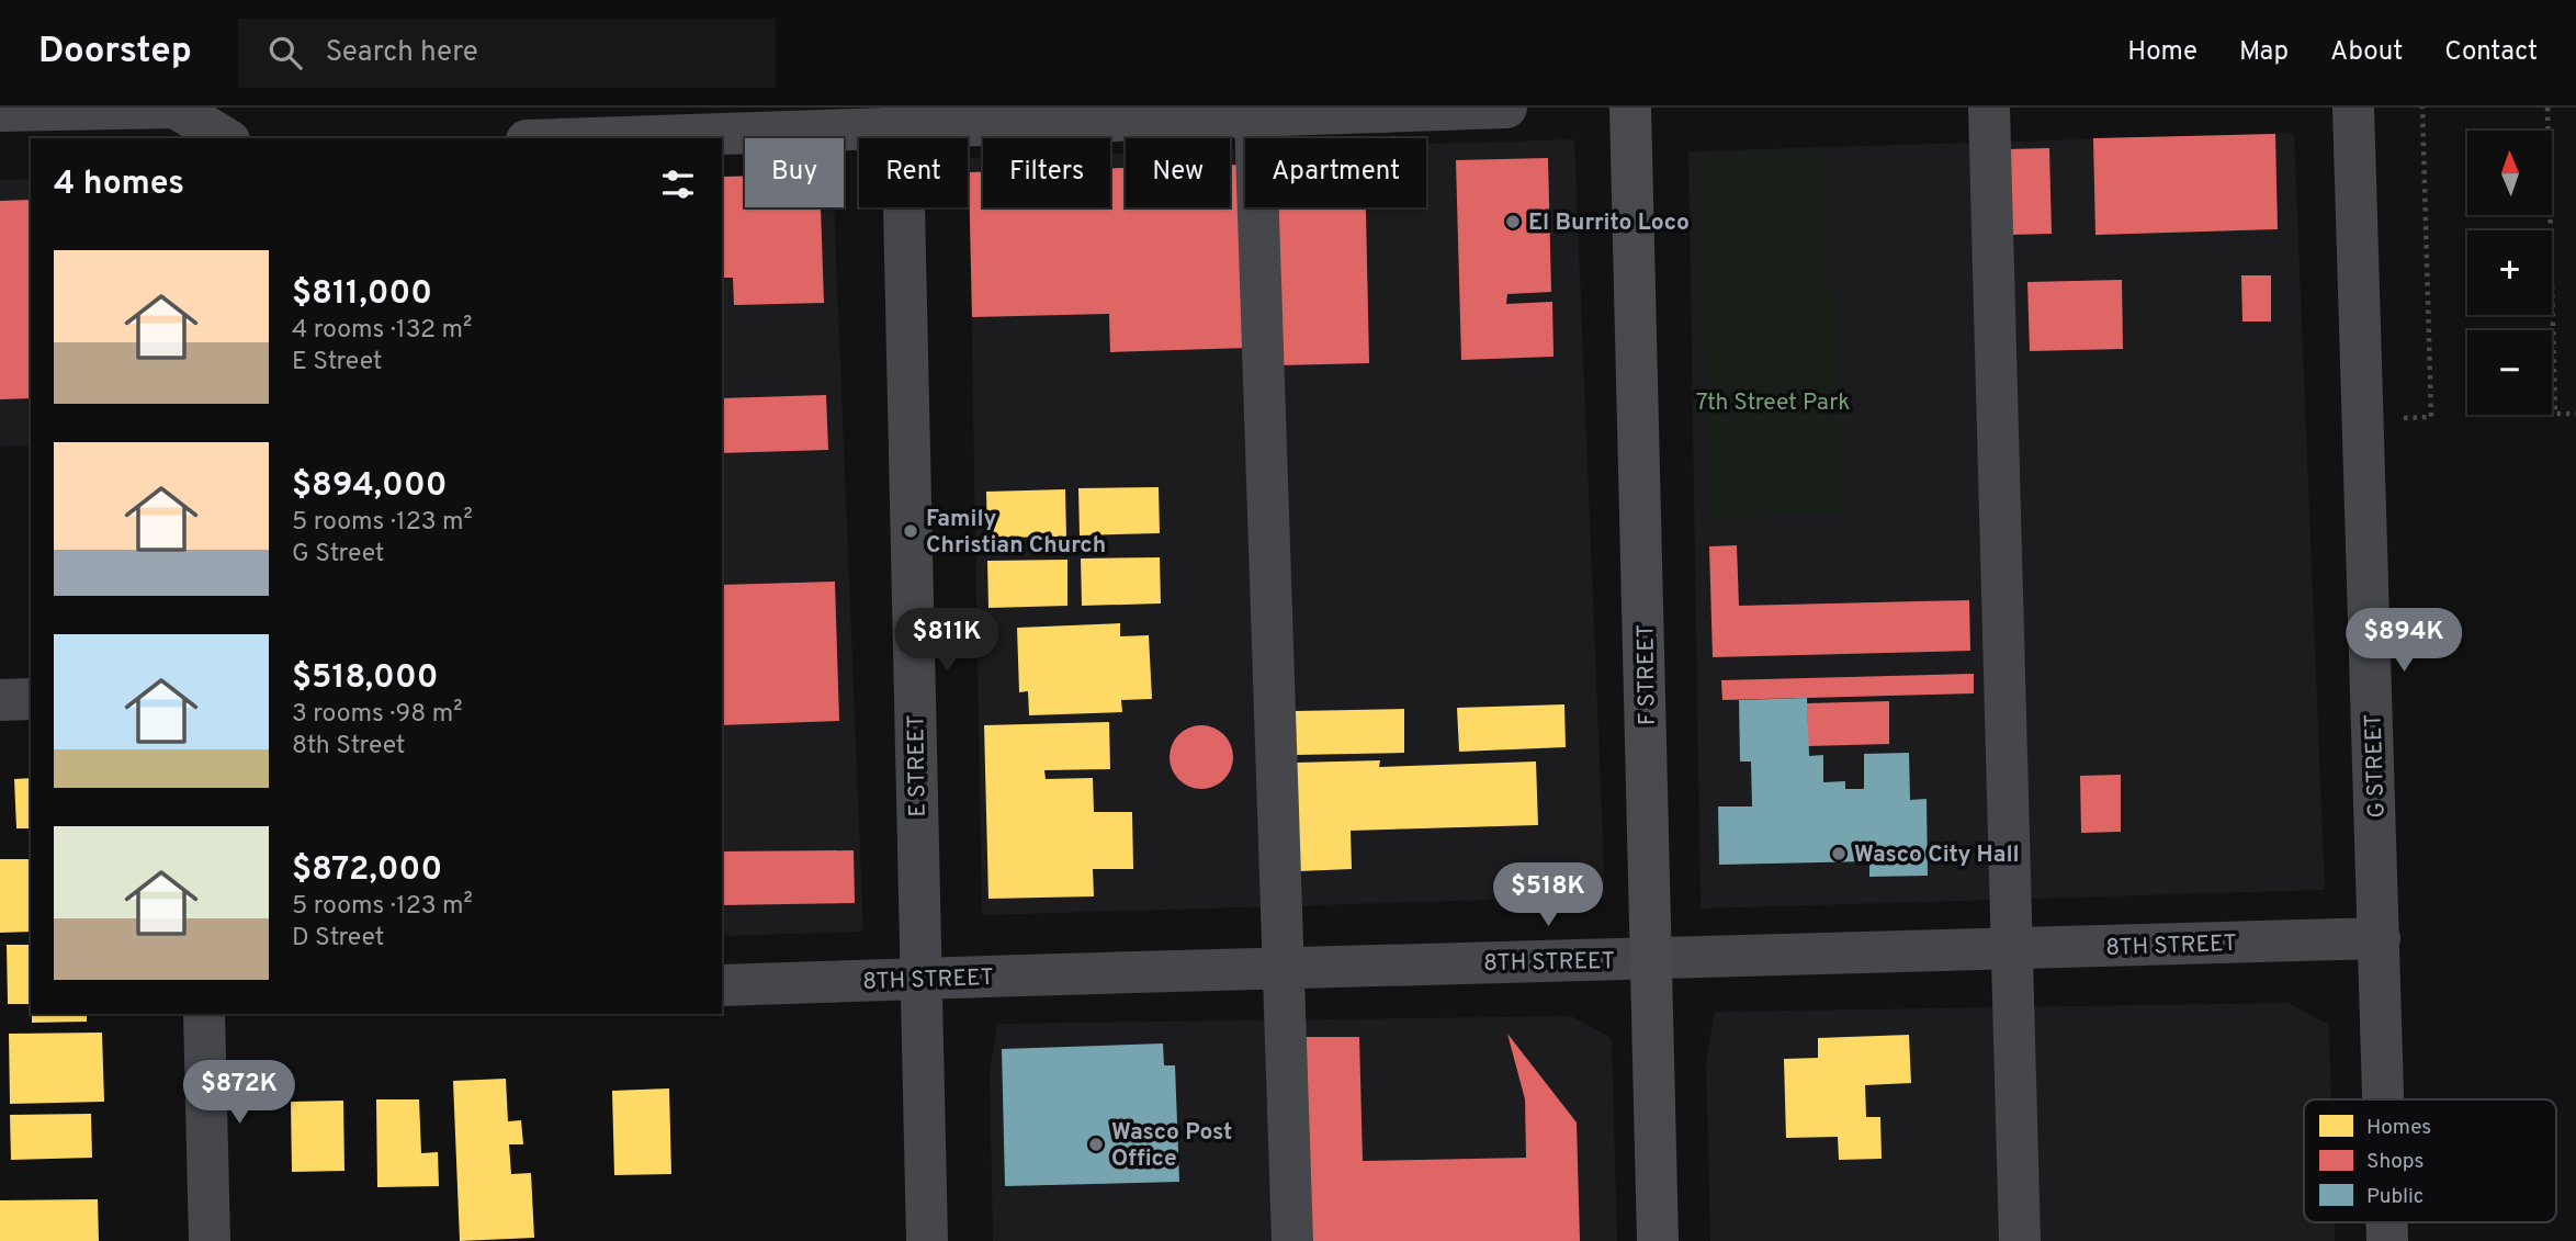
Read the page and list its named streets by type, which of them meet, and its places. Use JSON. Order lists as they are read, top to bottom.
{
  "streets": {
    "main road": ["F STREET"],
    "street": ["E STREET", "G STREET", "8TH STREET"]
  },
  "crossings": [
    ["F STREET", "8TH STREET"],
    ["E STREET", "8TH STREET"],
    ["G STREET", "8TH STREET"]
  ],
  "parks": ["7th Street Park"],
  "places": [
    "El Burrito Loco",
    "Family Christian Church",
    "Wasco City Hall",
    "Wasco Post Office"
  ],
  "legend": ["Homes", "Shops", "Public"],
  "north": "top",
  "page": {
    "header": "Doorstep",
    "search": "Search here",
    "nav": [
      "Home",
      "Map",
      "About",
      "Contact"
    ],
    "map_buttons": ["+", "−"],
    "chip": [
      "Buy",
      "Rent",
      "Filters",
      "New",
      "Apartment"
    ],
    "heading": "4 homes",
    "list": [
      {
        "name": "$811,000",
        "note": "4 rooms · 132 m² · E Street"
      },
      {
        "name": "$894,000",
        "note": "5 rooms · 123 m² · G Street"
      },
      {
        "name": "$518,000",
        "note": "3 rooms · 98 m² · 8th Street"
      },
      {
        "name": "$872,000",
        "note": "5 rooms · 123 m² · D Street"
      }
    ],
    "price": [
      "$811K",
      "$894K",
      "$518K",
      "$872K"
    ]
  }
}
